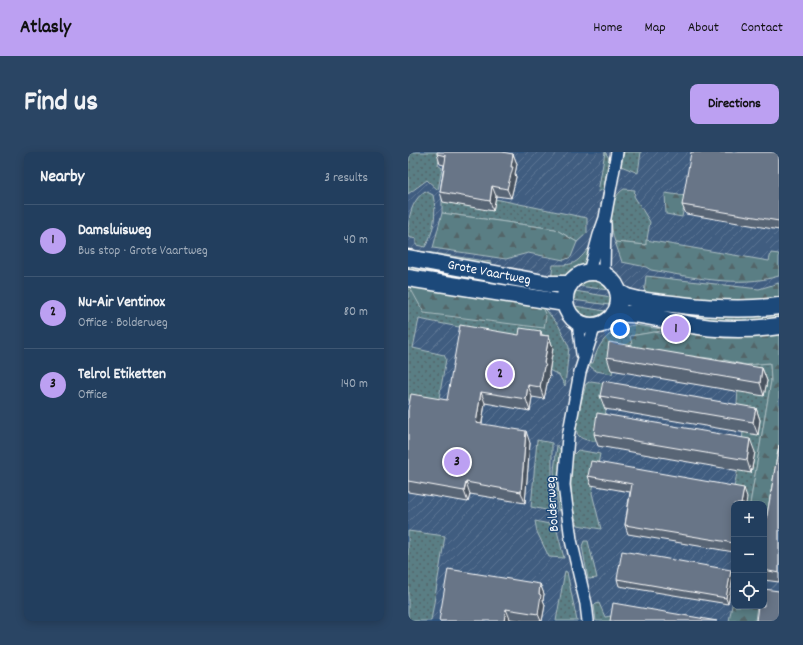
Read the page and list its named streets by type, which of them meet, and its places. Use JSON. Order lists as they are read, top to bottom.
{
  "streets": {
    "main road": ["Grote Vaartweg"],
    "street": ["Bolderweg"]
  },
  "crossings": [
    ["Grote Vaartweg", "Bolderweg"]
  ],
  "page": {
    "header": "Atlasly",
    "nav": [
      "Home",
      "Map",
      "About",
      "Contact"
    ],
    "title": "Find us",
    "buttons": "Directions",
    "heading": ["Nearby", "3 results"],
    "list": [
      {
        "mark": "1",
        "name": "Damsluisweg",
        "note": "Bus stop · Grote Vaartweg",
        "value": "40 m"
      },
      {
        "mark": "2",
        "name": "Nu-Air Ventinox",
        "note": "Office · Bolderweg",
        "value": "80 m"
      },
      {
        "mark": "3",
        "name": "Telrol Etiketten",
        "note": "Office",
        "value": "140 m"
      }
    ],
    "pins": ["1", "2", "3"],
    "map_buttons": ["+", "−"]
  }
}
